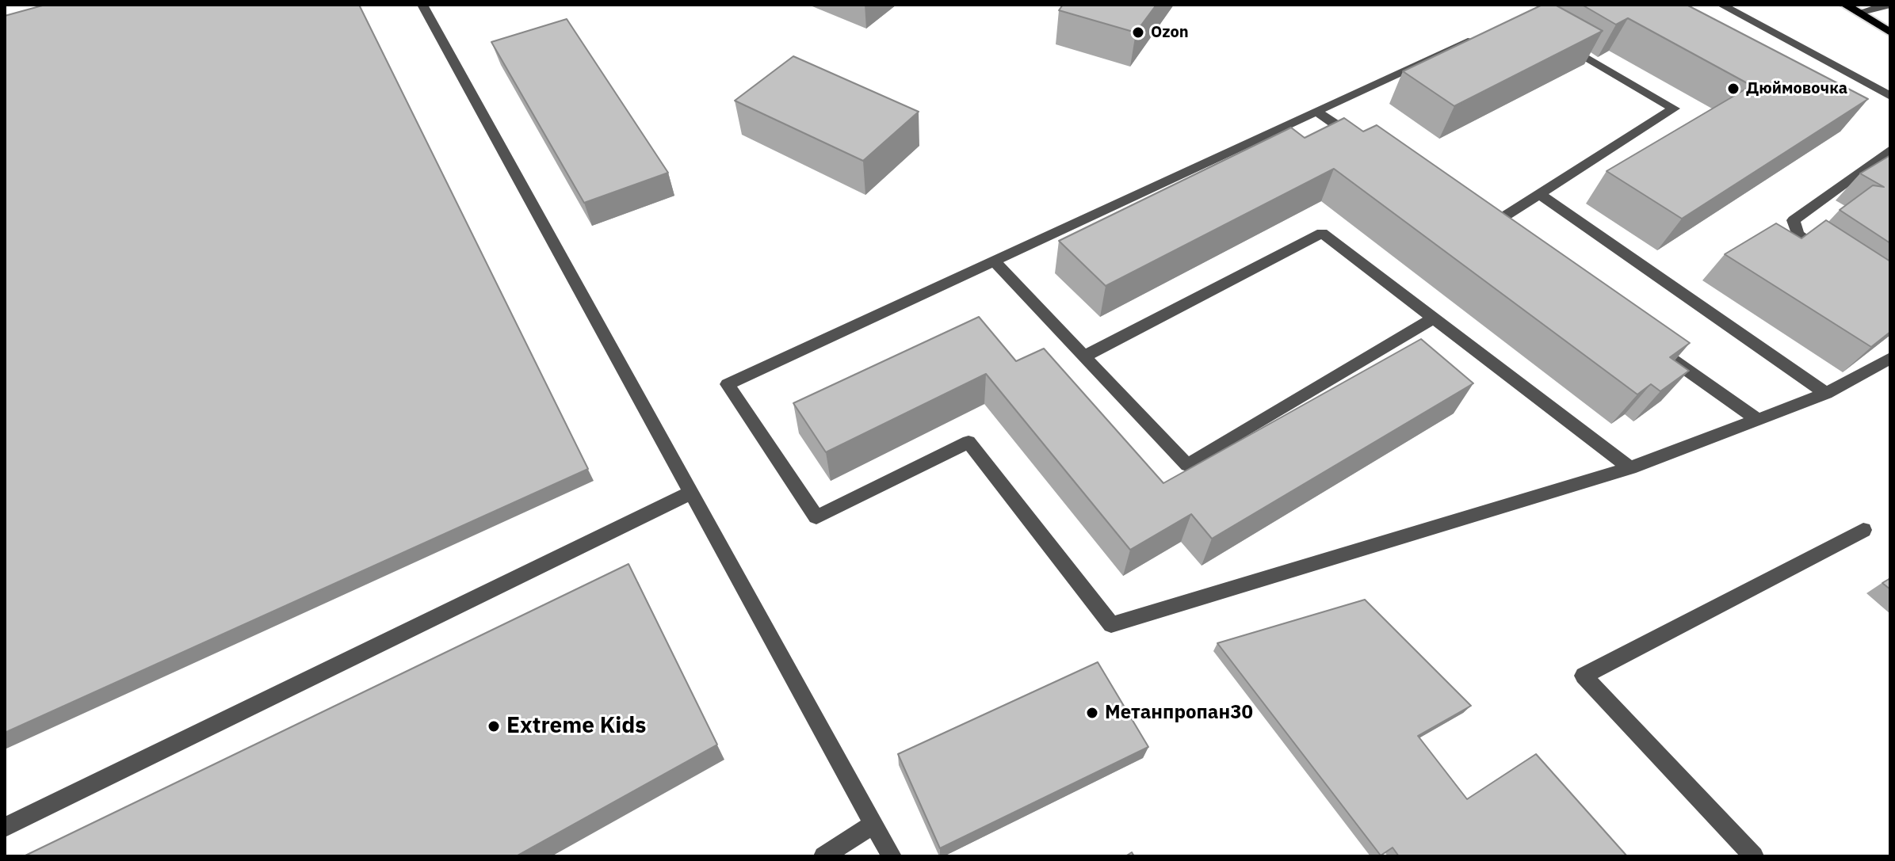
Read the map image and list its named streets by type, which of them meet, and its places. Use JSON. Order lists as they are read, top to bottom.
{
  "places": [
    "Ozon",
    "Дюймовочка",
    "Метанпропан30",
    "Extreme Kids"
  ]
}
